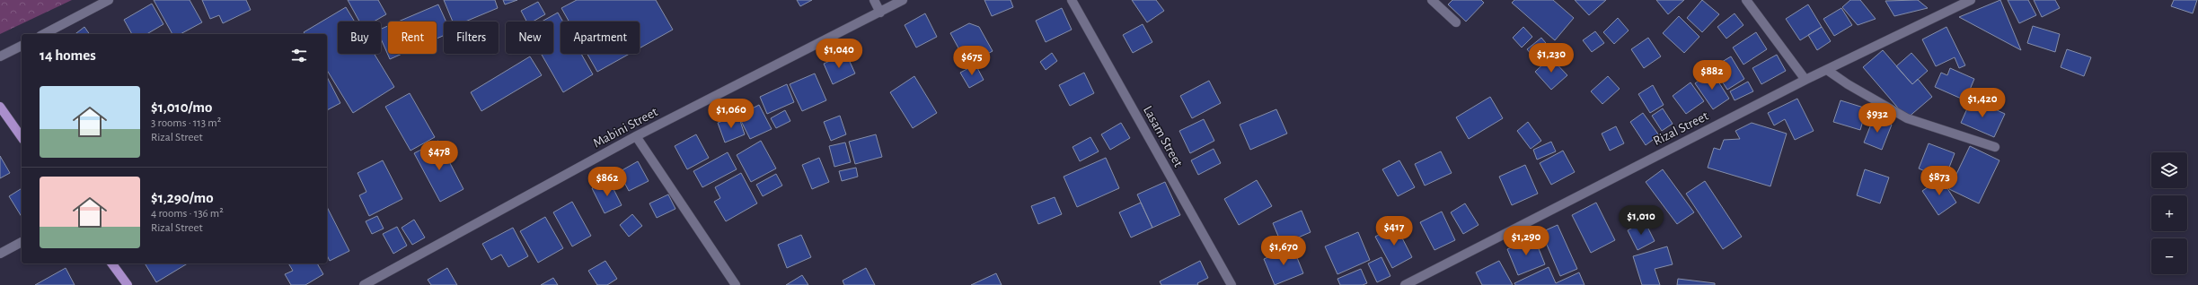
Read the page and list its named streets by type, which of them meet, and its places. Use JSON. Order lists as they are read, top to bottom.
{
  "streets": {
    "street": ["Mabini Street", "Rizal Street", "Lasam Street"]
  },
  "page": {
    "chip": [
      "Buy",
      "Rent",
      "Filters",
      "New",
      "Apartment"
    ],
    "heading": "14 homes",
    "price": [
      "$1,040",
      "$1,230",
      "$675",
      "$882",
      "$1,420",
      "$1,060",
      "$932",
      "$478",
      "$873",
      "$862",
      "$1,010",
      "$417",
      "$1,290",
      "$1,670"
    ],
    "list": [
      {
        "name": "$1,010/mo",
        "note": "3 rooms · 113 m² · Rizal Street"
      },
      {
        "name": "$1,290/mo",
        "note": "4 rooms · 136 m² · Rizal Street"
      }
    ],
    "map_buttons": ["+", "−"]
  }
}
